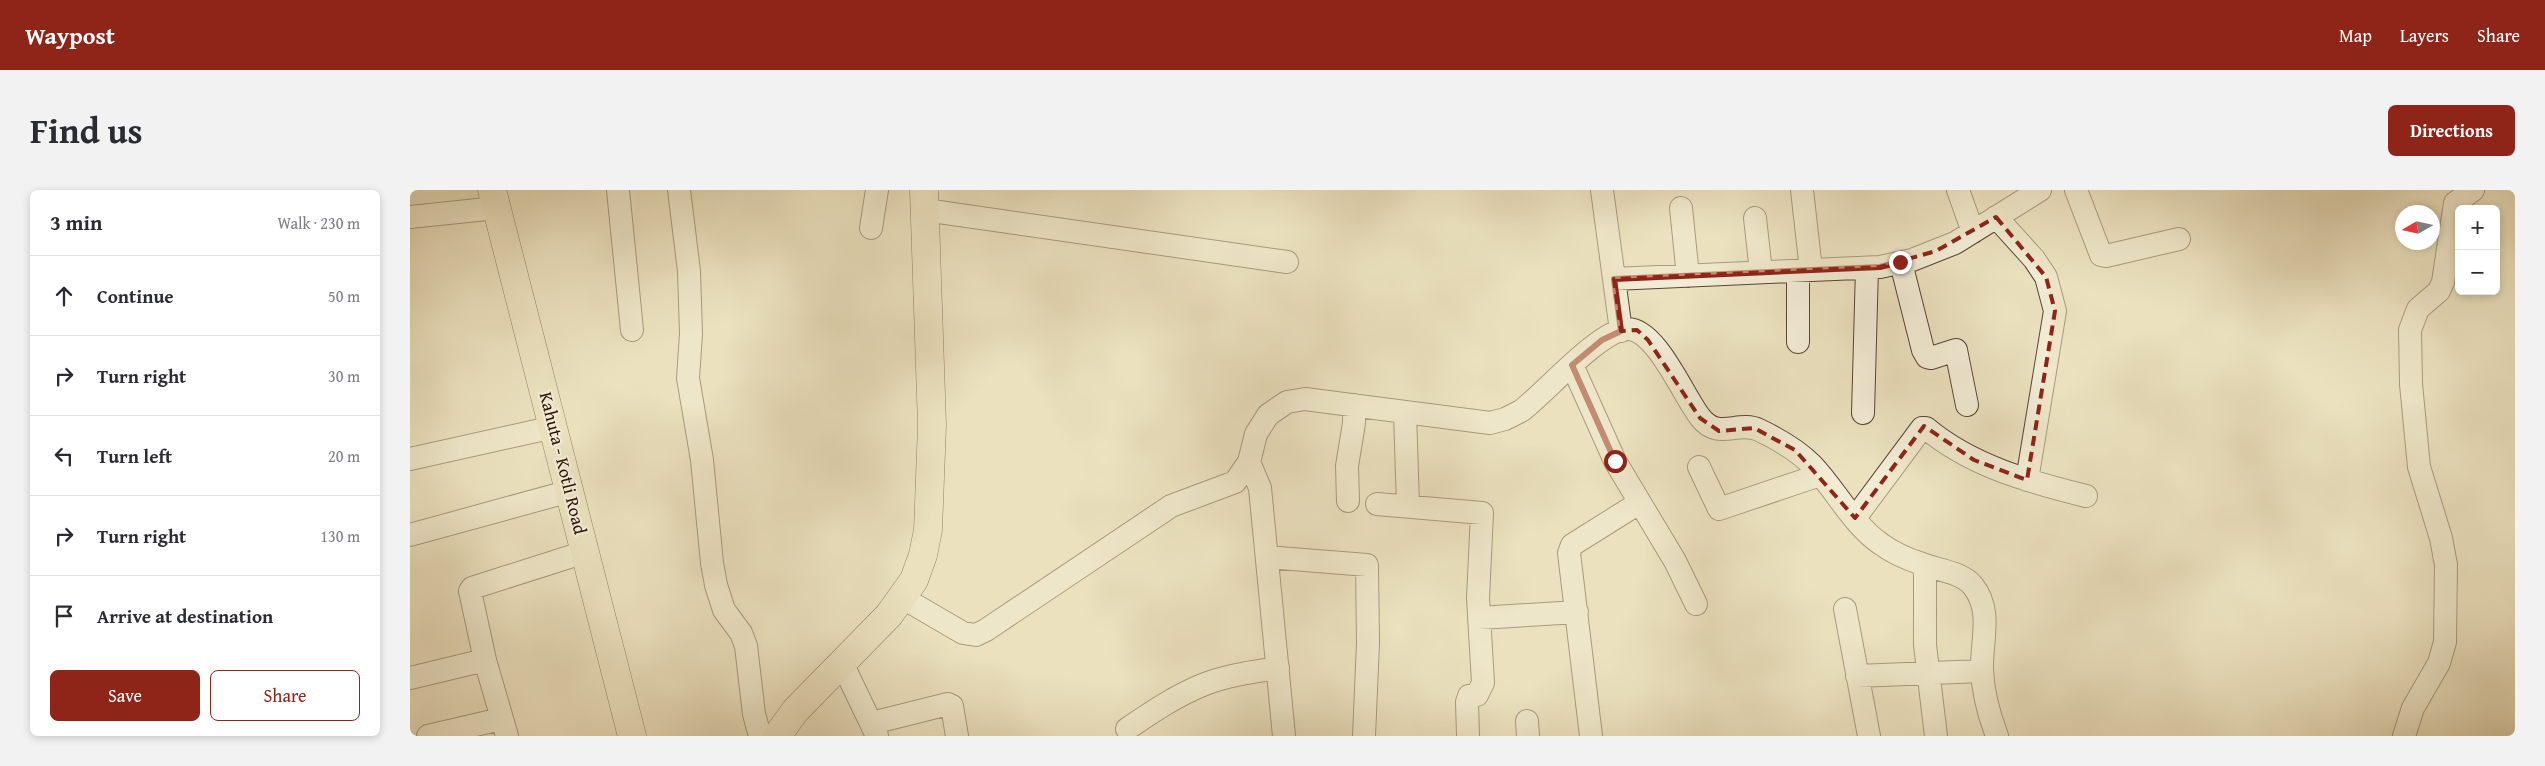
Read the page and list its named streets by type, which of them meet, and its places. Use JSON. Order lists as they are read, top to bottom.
{
  "streets": {
    "main road": ["Kahuta - Kotli Road"]
  },
  "north": "left",
  "page": {
    "header": "Waypost",
    "nav": ["Map", "Layers", "Share"],
    "title": "Find us",
    "buttons": [
      "Directions",
      ["Save", "Share"]
    ],
    "heading": ["3 min", "Walk · 230 m"],
    "map_buttons": ["+", "−"],
    "list": [
      ["Continue", "50 m"],
      ["Turn right", "30 m"],
      ["Turn left", "20 m"],
      ["Turn right", "130 m"],
      "Arrive at destination"
    ]
  }
}
